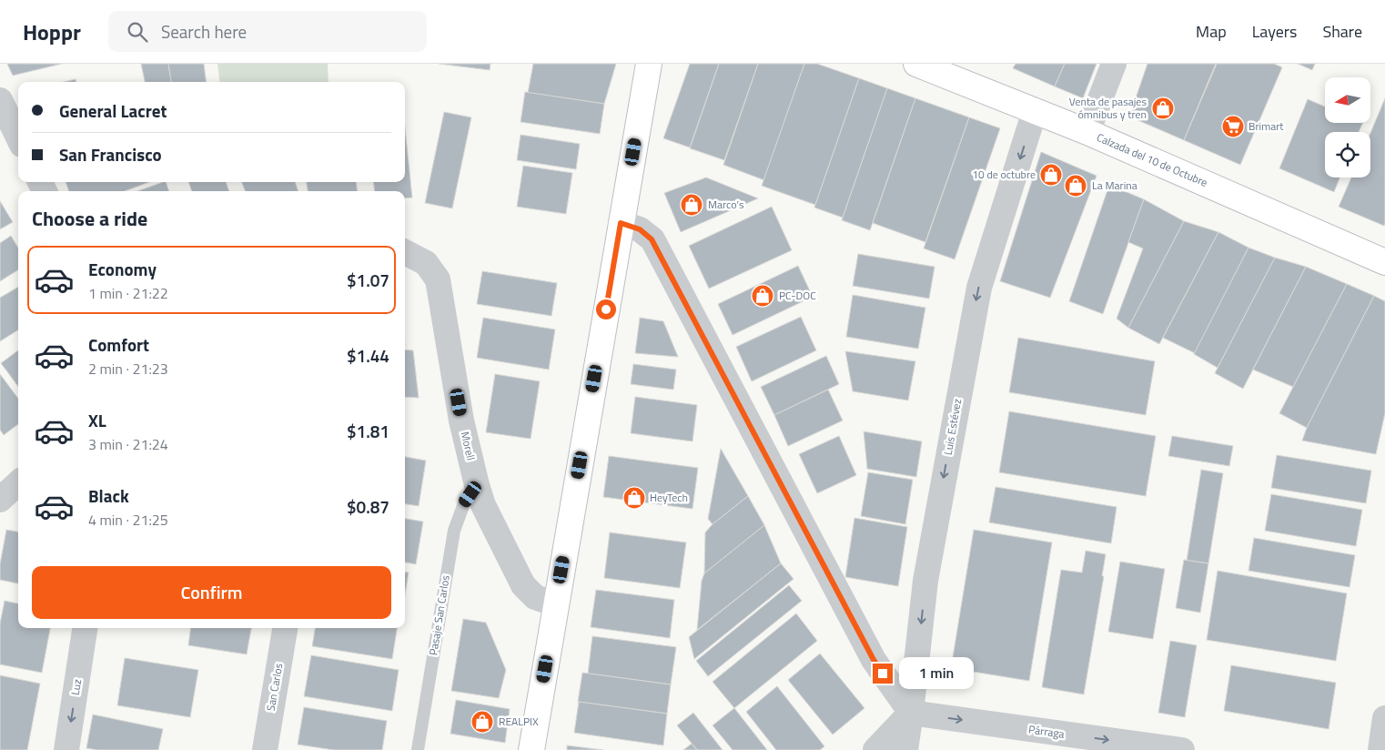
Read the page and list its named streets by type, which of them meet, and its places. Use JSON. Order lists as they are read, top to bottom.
{
  "streets": {
    "main road": ["Calzada del 10 de Octubre"],
    "street": [
      "Luis Estévez",
      "Morell",
      "Luz",
      "San Carlos",
      "Párraga"
    ],
    "lane": ["Pasaje San Carlos"]
  },
  "crossings": [
    ["Calzada del 10 de Octubre", "Luis Estévez"],
    ["Luis Estévez", "Párraga"],
    ["Morell", "Pasaje San Carlos"]
  ],
  "one_way": ["Luis Estévez", "Luz", "Párraga"],
  "places": {
    "shop": [
      "Venta de pasajes ómnibus y tren",
      "10 de octubre",
      "La Marina",
      "Marco's",
      "PC-DOC",
      "HeyTech",
      "REALPIX"
    ],
    "supermarket": ["Brimart"]
  },
  "north": "left",
  "page": {
    "header": "Hoppr",
    "search": "Search here",
    "nav": ["Map", "Layers", "Share"],
    "banner": ["General Lacret", "San Francisco"],
    "heading": "Choose a ride",
    "list": [
      {
        "name": "Economy",
        "note": "1 min · 21:22",
        "value": "$1.07"
      },
      {
        "name": "Comfort",
        "note": "2 min · 21:23",
        "value": "$1.44"
      },
      {
        "name": "XL",
        "note": "3 min · 21:24",
        "value": "$1.81"
      },
      {
        "name": "Black",
        "note": "4 min · 21:25",
        "value": "$0.87"
      }
    ],
    "buttons": "Confirm",
    "bubble": "1 min"
  }
}
